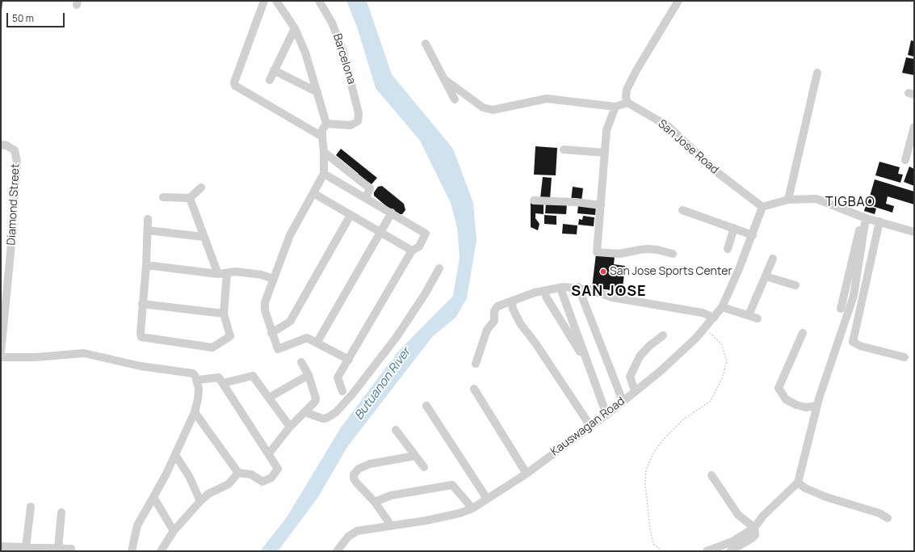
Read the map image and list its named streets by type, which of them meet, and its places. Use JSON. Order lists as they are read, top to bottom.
{
  "streets": {
    "street": [
      "Barcelona",
      "San Jose Road",
      "Diamond Street",
      "Kauswagan Road"
    ]
  },
  "crossings": [
    ["San Jose Road", "Kauswagan Road"]
  ],
  "districts": ["TIGBAO", "SAN JOSE"],
  "water": ["Butuanon River"],
  "places": ["San Jose Sports Center"],
  "scale_bar": "50 m"
}
